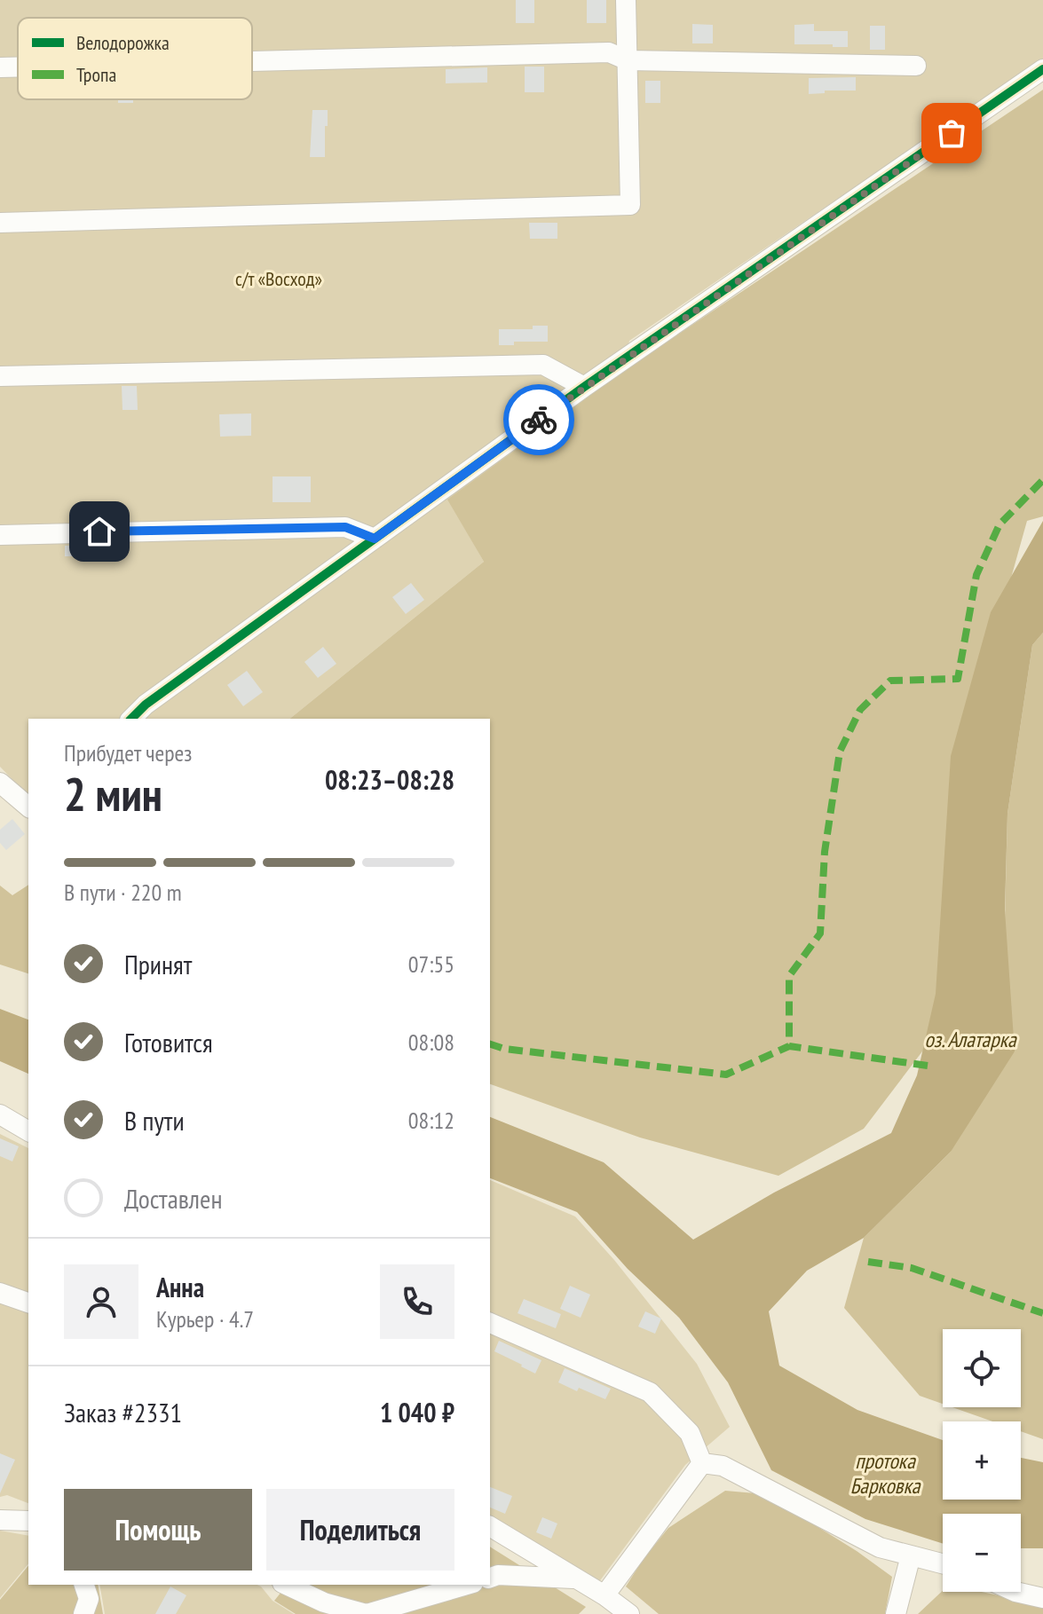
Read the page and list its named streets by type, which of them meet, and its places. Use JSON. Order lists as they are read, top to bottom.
{
  "water": ["оз. Алатарка", "протока Барковка"],
  "parks": ["с/т «Восход»"],
  "legend": ["Велодорожка", "Тропа"],
  "page": {
    "heading": ["2 мин", "Прибудет через", "08:23–08:28"],
    "panel": [
      "Анна",
      "Курьер · 4.7",
      "Заказ #2331",
      "1 040 ₽"
    ],
    "bar": "В пути · 220 m",
    "list": [
      ["Принят", "07:55"],
      ["Готовится", "08:08"],
      ["В пути", "08:12"],
      "Доставлен"
    ],
    "map_buttons": ["+", "−"],
    "buttons": ["Помощь", "Поделиться"]
  }
}
